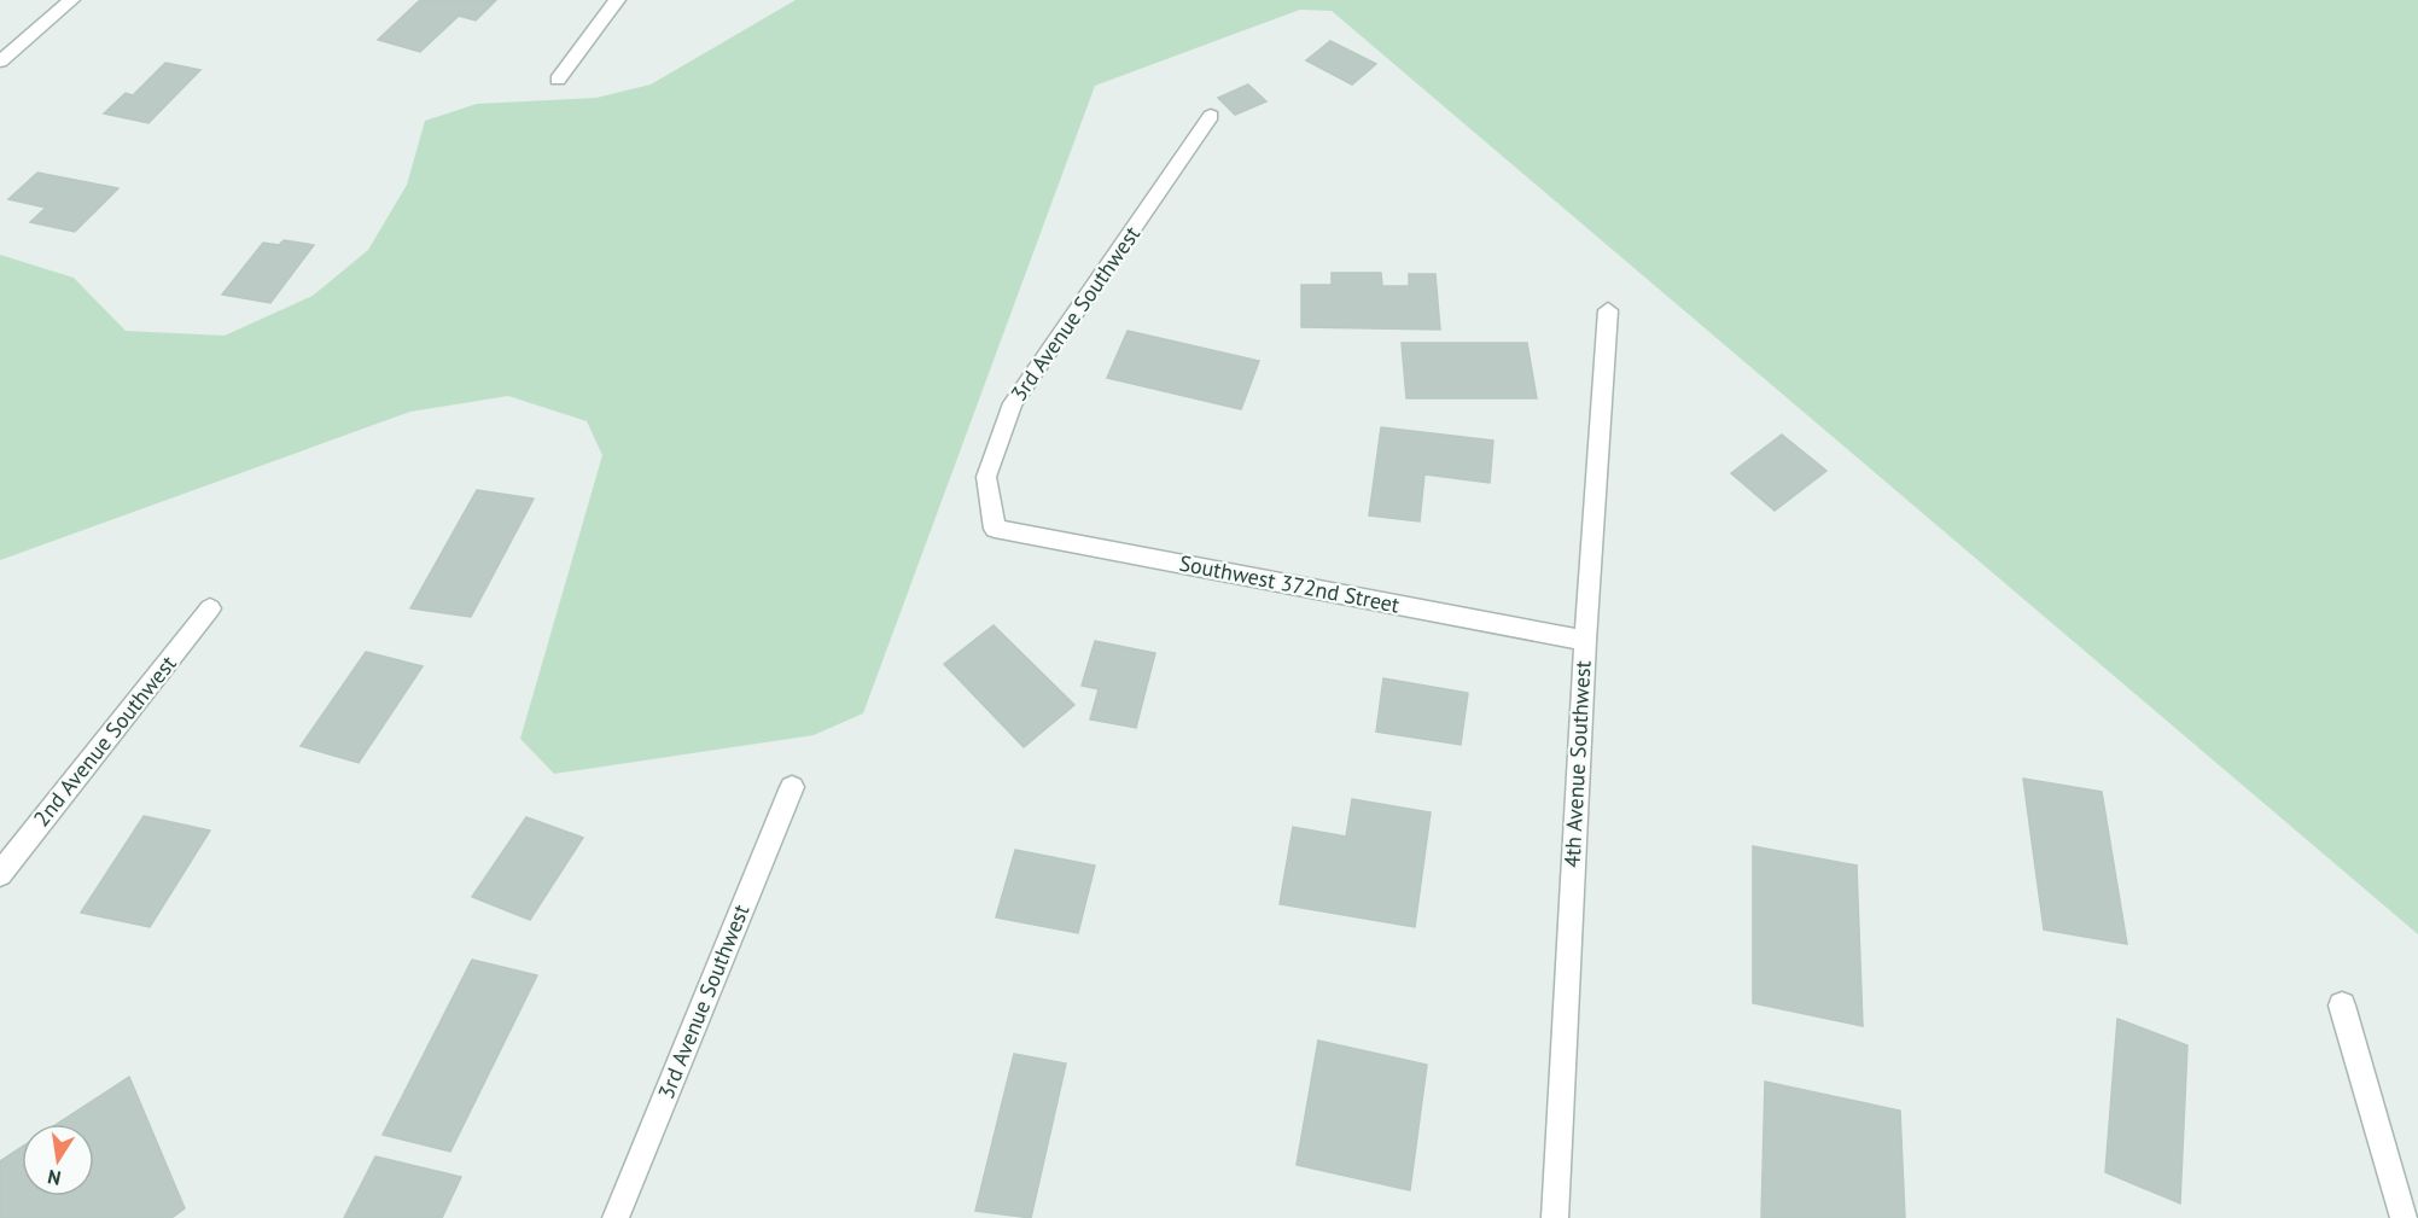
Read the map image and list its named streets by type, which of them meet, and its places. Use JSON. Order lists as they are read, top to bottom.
{
  "streets": {
    "street": [
      "3rd Avenue Southwest",
      "Southwest 372nd Street",
      "2nd Avenue Southwest",
      "4th Avenue Southwest"
    ]
  },
  "crossings": [
    ["3rd Avenue Southwest", "Southwest 372nd Street"],
    ["Southwest 372nd Street", "4th Avenue Southwest"]
  ],
  "north": "bottom"
}
